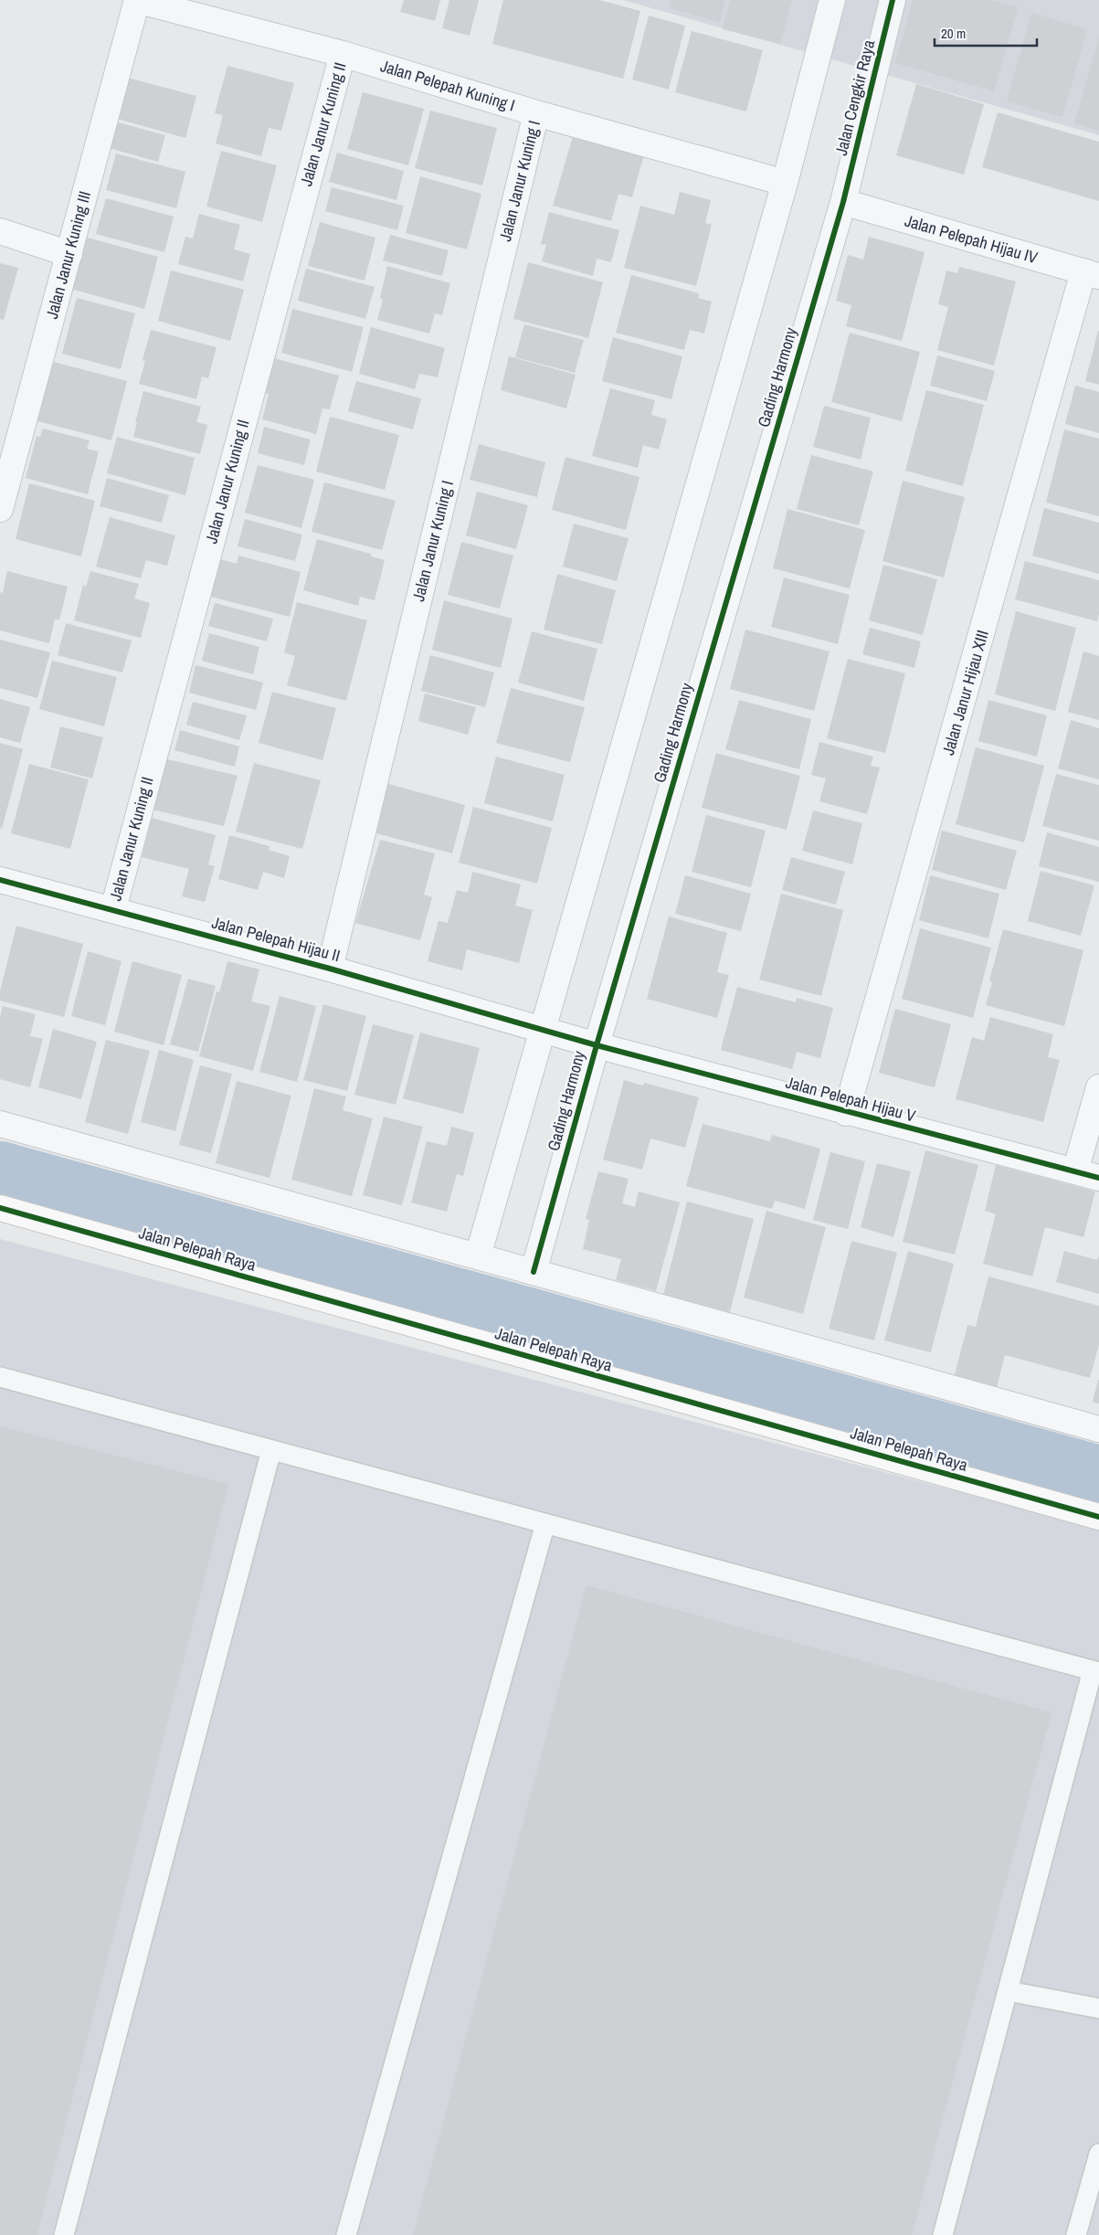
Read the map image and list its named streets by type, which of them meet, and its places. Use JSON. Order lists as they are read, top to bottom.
{
  "streets": {
    "street": [
      "Jalan Pelepah Kuning I",
      "Jalan Cengkir Raya",
      "Jalan Janur Kuning II",
      "Jalan Janur Kuning I",
      "Jalan Pelepah Hijau IV",
      "Jalan Janur Kuning III",
      "Gading Harmony",
      "Jalan Janur Hijau XIII",
      "Jalan Pelepah Hijau II",
      "Jalan Pelepah Hijau V",
      "Jalan Pelepah Raya"
    ]
  },
  "crossings": [
    ["Jalan Pelepah Kuning I", "Jalan Janur Kuning II"],
    ["Jalan Pelepah Kuning I", "Jalan Janur Kuning I"],
    ["Jalan Pelepah Kuning I", "Jalan Janur Kuning III"],
    ["Jalan Cengkir Raya", "Jalan Pelepah Hijau IV"],
    ["Jalan Cengkir Raya", "Gading Harmony"],
    ["Jalan Janur Kuning II", "Jalan Pelepah Hijau II"],
    ["Jalan Janur Kuning I", "Jalan Pelepah Hijau II"],
    ["Jalan Pelepah Hijau IV", "Gading Harmony"],
    ["Jalan Pelepah Hijau IV", "Jalan Janur Hijau XIII"],
    ["Gading Harmony", "Jalan Pelepah Hijau II"],
    ["Gading Harmony", "Jalan Pelepah Hijau V"],
    ["Jalan Janur Hijau XIII", "Jalan Pelepah Hijau V"],
    ["Jalan Pelepah Hijau II", "Jalan Pelepah Hijau V"]
  ],
  "scale_bar": "20 m"
}
